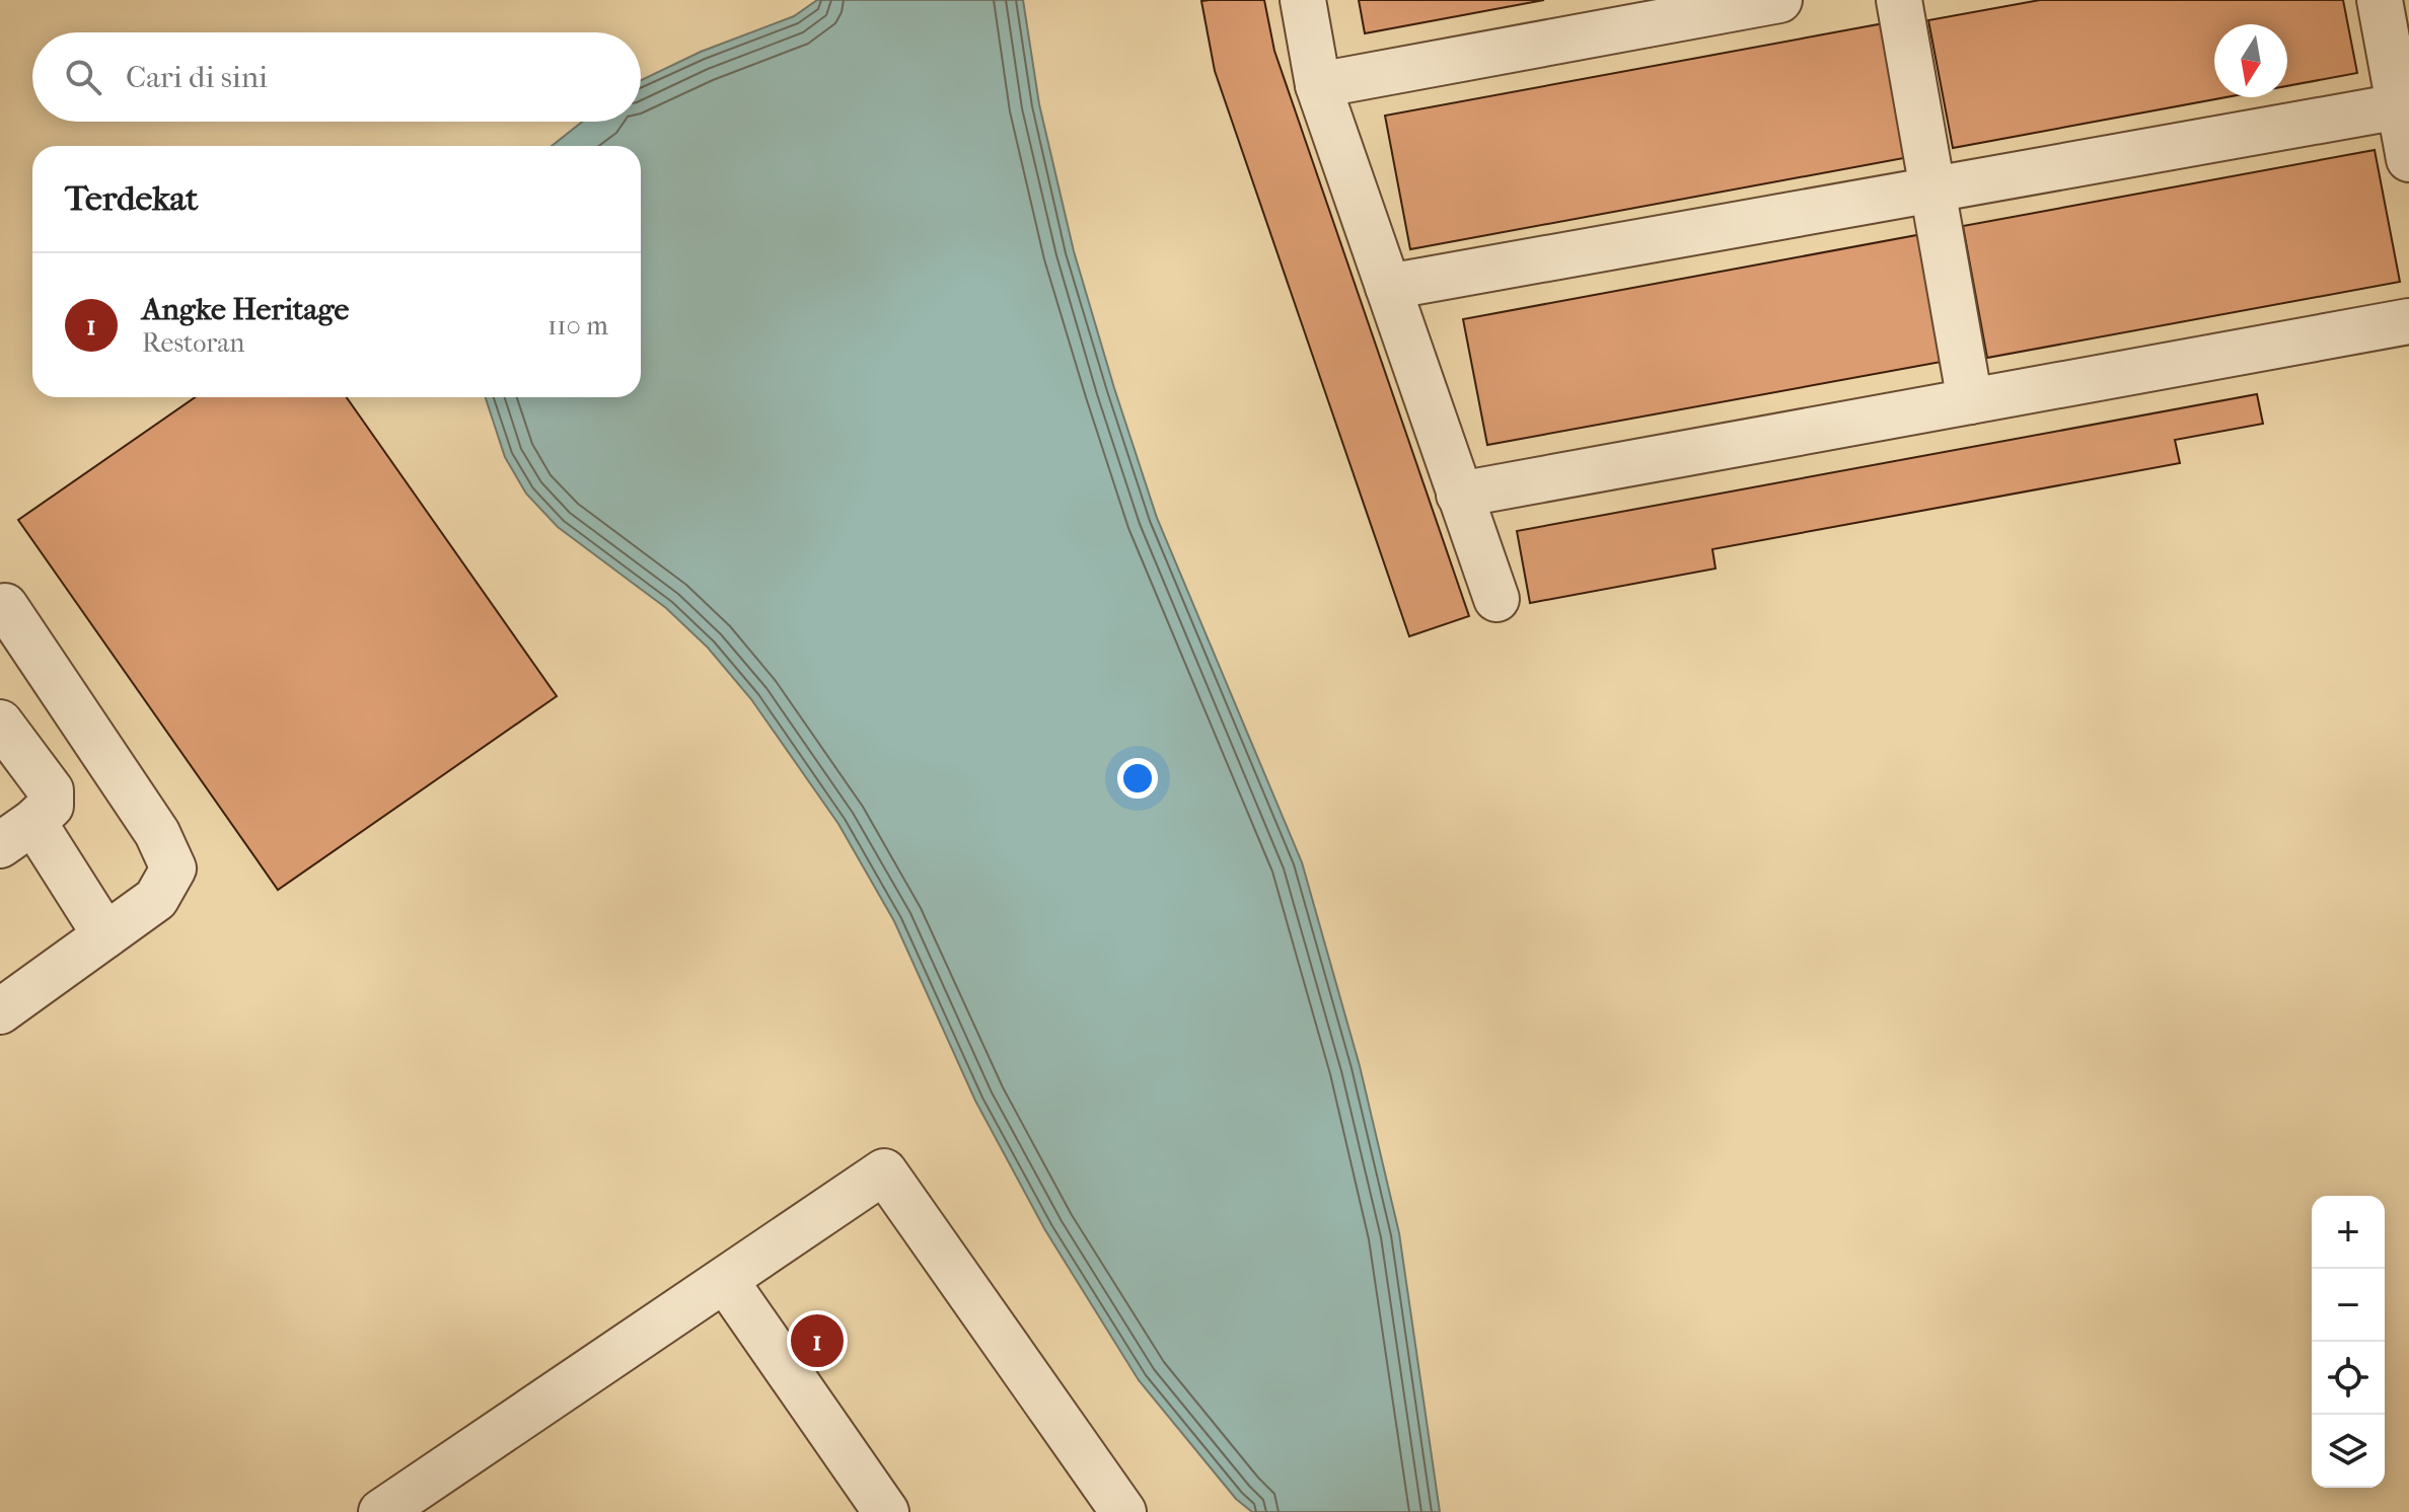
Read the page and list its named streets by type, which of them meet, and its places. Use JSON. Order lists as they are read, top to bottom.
{
  "north": "bottom",
  "page": {
    "search": "Cari di sini",
    "heading": "Terdekat",
    "list": [
      {
        "mark": "1",
        "name": "Angke Heritage",
        "note": "Restoran",
        "value": "110 m"
      }
    ],
    "map_buttons": ["+", "−"],
    "pins": "1"
  }
}
